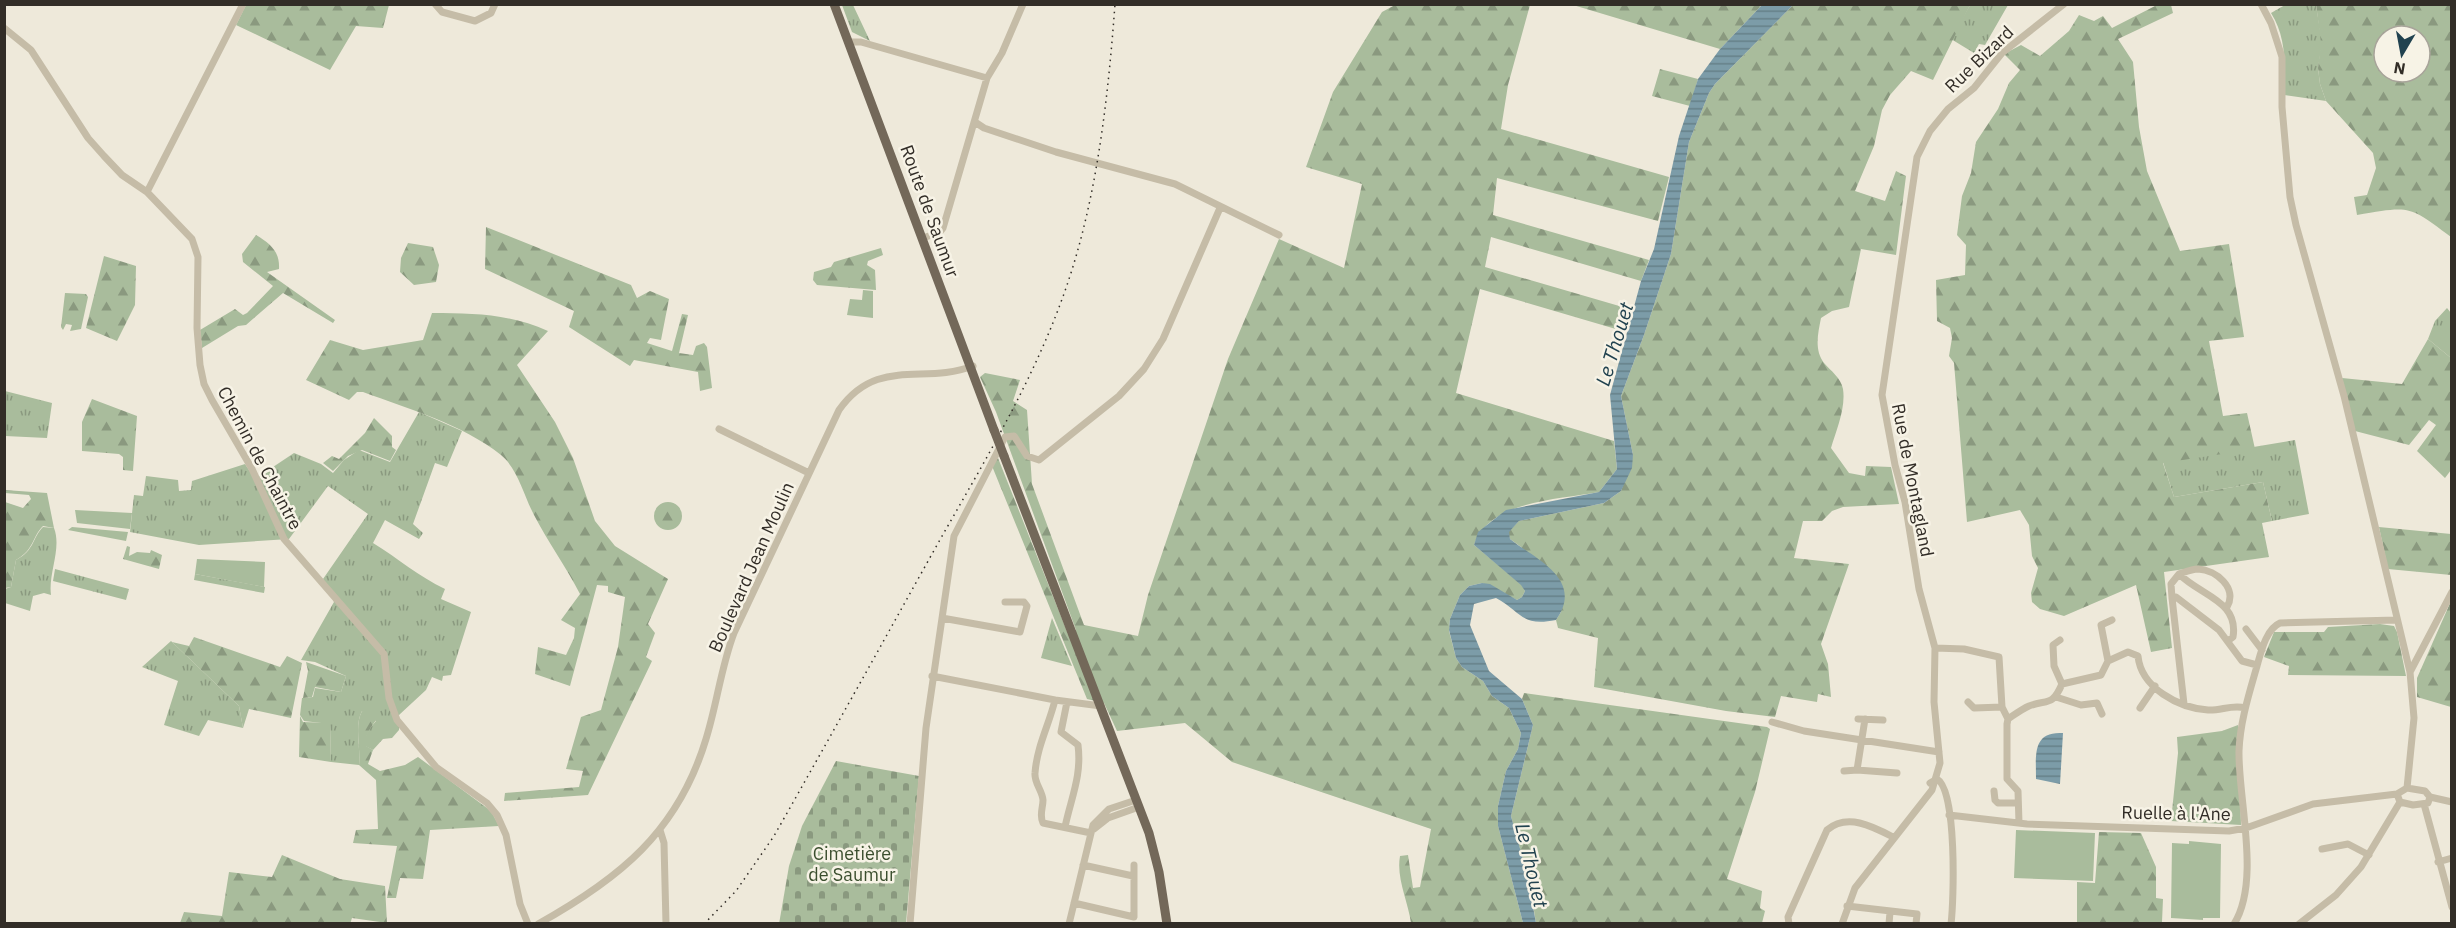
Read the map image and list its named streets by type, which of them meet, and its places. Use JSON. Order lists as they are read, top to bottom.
{
  "streets": {
    "main road": ["Route de Saumur"],
    "street": [
      "Rue Bizard",
      "Chemin de Chaintre",
      "Rue de Montagland",
      "Boulevard Jean Moulin",
      "Ruelle à l'Ane"
    ]
  },
  "crossings": [
    ["Rue Bizard", "Rue de Montagland"],
    ["Route de Saumur", "Boulevard Jean Moulin"],
    ["Rue de Montagland", "Ruelle à l'Ane"]
  ],
  "water": ["Le Thouet"],
  "parks": ["Cimetière de Saumur"],
  "north": "bottom"
}
